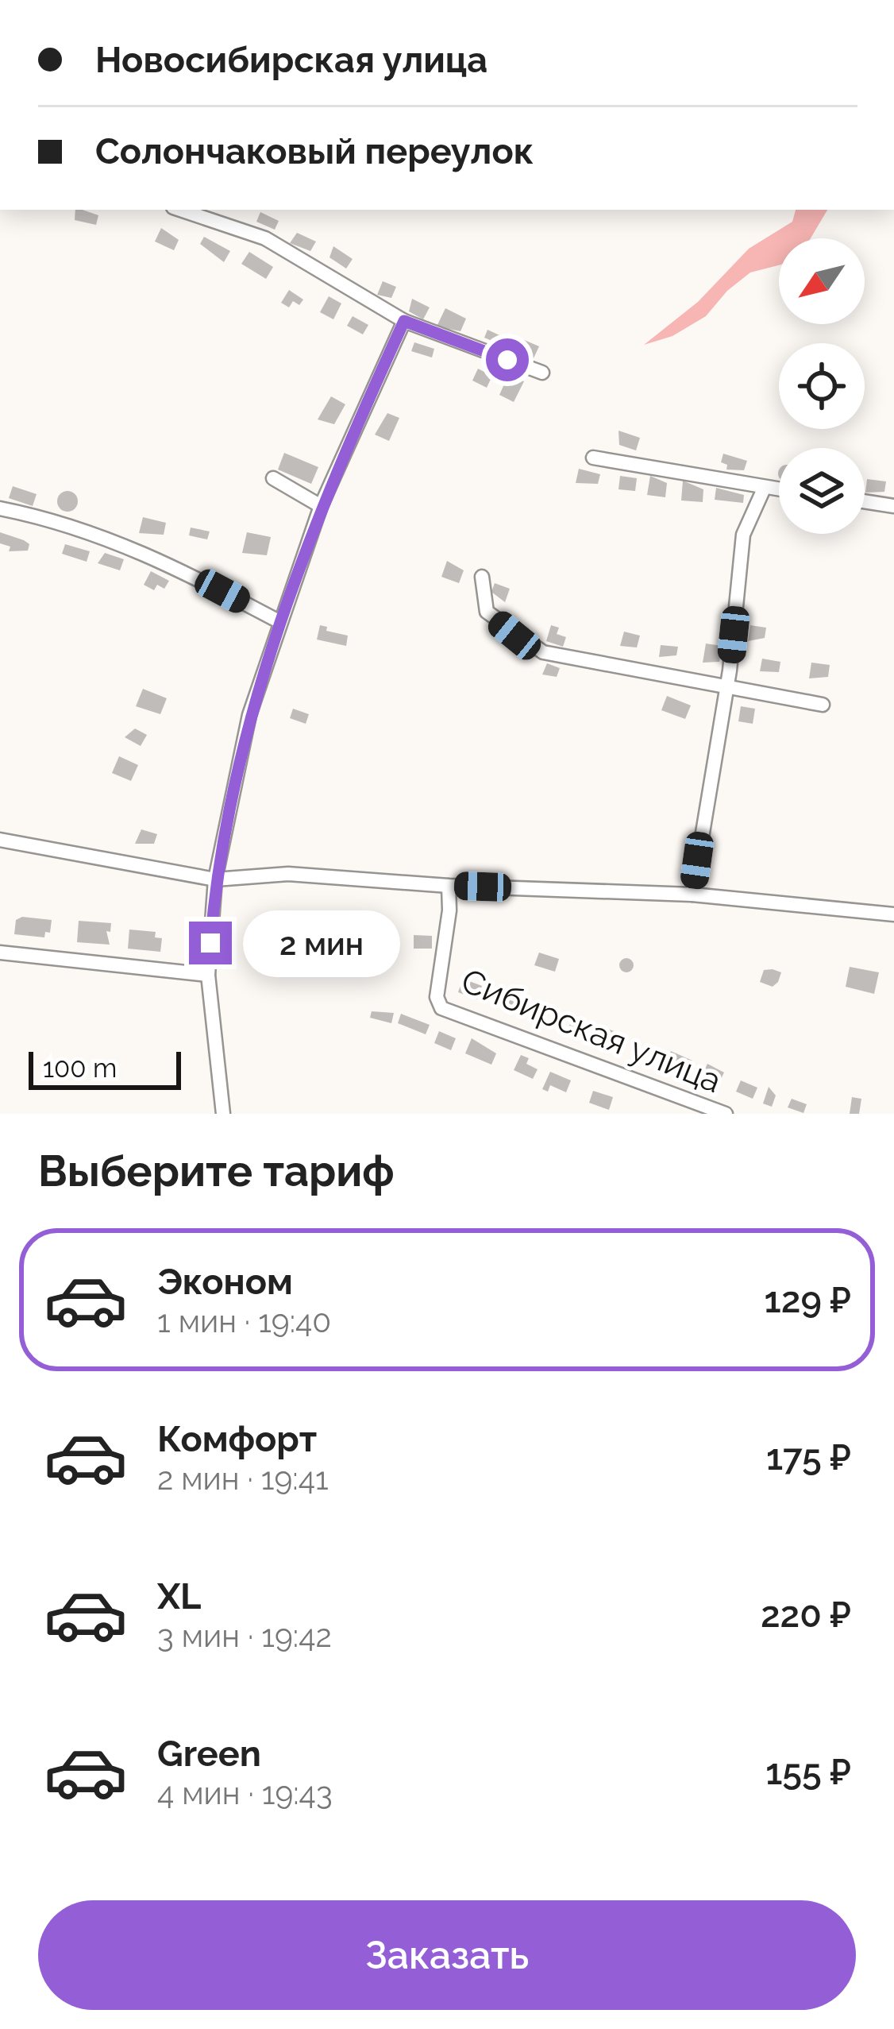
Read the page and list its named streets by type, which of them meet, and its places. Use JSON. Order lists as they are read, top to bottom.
{
  "streets": {
    "street": ["Сибирская улица"]
  },
  "scale_bar": "100 m",
  "north": "bottom left",
  "page": {
    "banner": ["Новосибирская улица", "Солончаковый переулок"],
    "bubble": "2 мин",
    "scale": "100 m",
    "heading": "Выберите тариф",
    "list": [
      {
        "name": "Эконом",
        "note": "1 мин · 19:40",
        "value": "129 ₽"
      },
      {
        "name": "Комфорт",
        "note": "2 мин · 19:41",
        "value": "175 ₽"
      },
      {
        "name": "XL",
        "note": "3 мин · 19:42",
        "value": "220 ₽"
      },
      {
        "name": "Green",
        "note": "4 мин · 19:43",
        "value": "155 ₽"
      }
    ],
    "buttons": "Заказать"
  }
}
